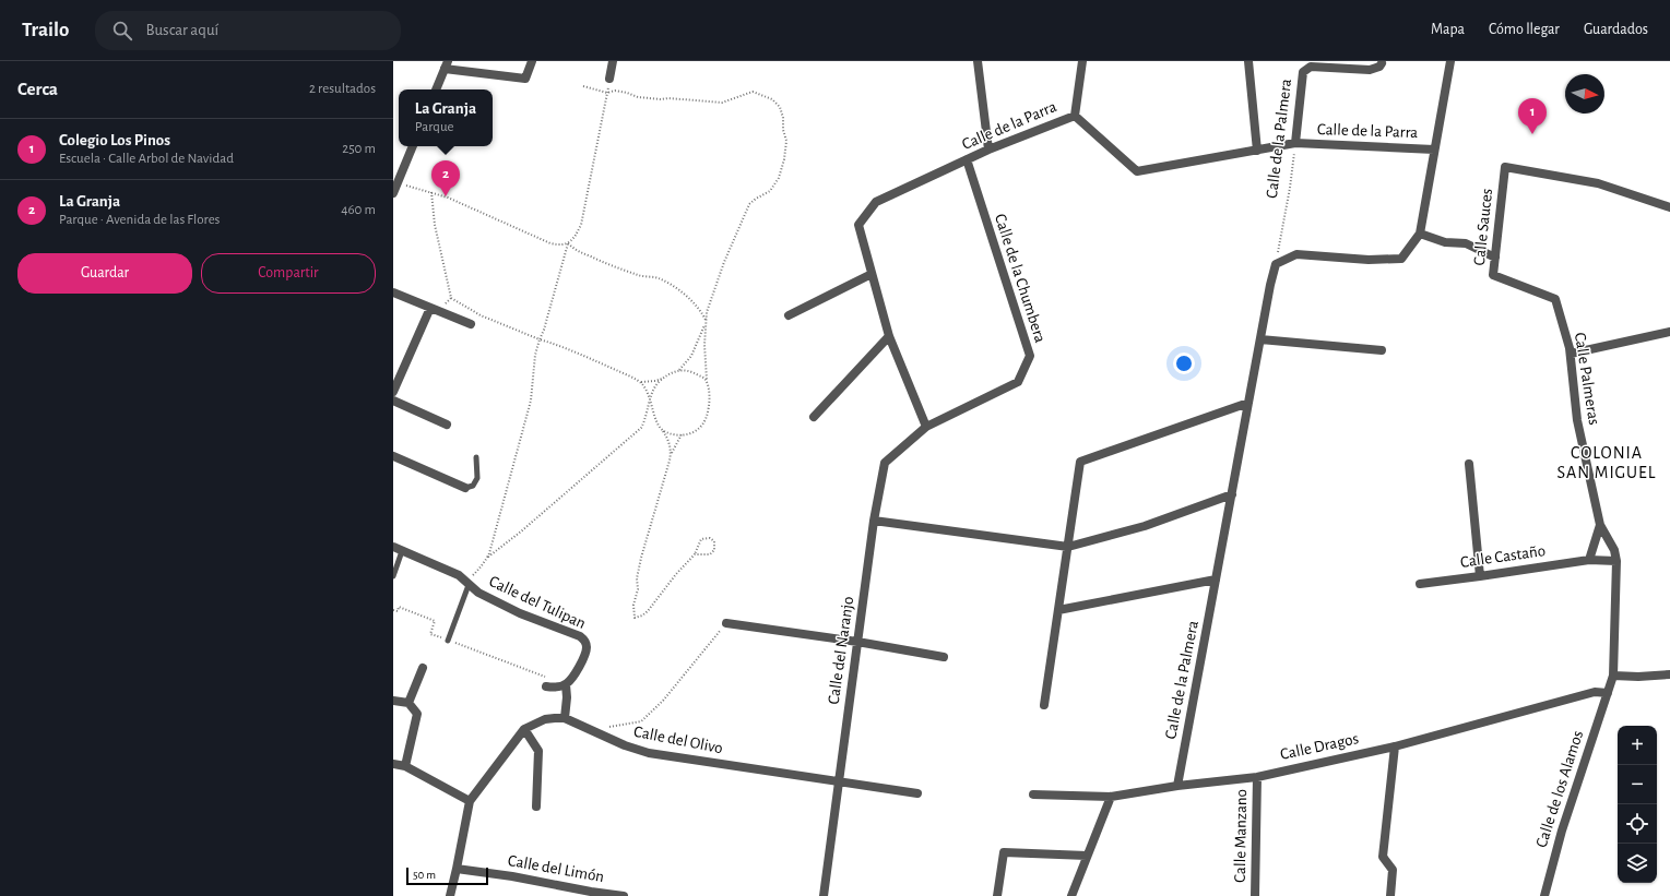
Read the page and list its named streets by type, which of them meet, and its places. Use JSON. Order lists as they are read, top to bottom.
{
  "streets": {
    "street": [
      "Calle de la Parra",
      "Calle de la Palmera",
      "Calle Sauces",
      "Calle de la Chumbera",
      "Calle Palmeras",
      "Calle Castaño",
      "Calle del Tulipan",
      "Calle del Naranjo",
      "Calle del Olivo",
      "Calle Dragos",
      "Calle de los Alamos",
      "Calle Manzano",
      "Calle del Limón"
    ]
  },
  "crossings": [
    ["Calle de la Parra", "Calle de la Palmera"],
    ["Calle de la Parra", "Calle de la Chumbera"],
    ["Calle de la Parra", "Calle del Naranjo"],
    ["Calle de la Palmera", "Calle Dragos"],
    ["Calle Sauces", "Calle Palmeras"],
    ["Calle de la Chumbera", "Calle del Naranjo"],
    ["Calle Palmeras", "Calle Castaño"],
    ["Calle Palmeras", "Calle Dragos"],
    ["Calle Palmeras", "Calle de los Alamos"],
    ["Calle del Naranjo", "Calle del Olivo"],
    ["Calle del Olivo", "Calle del Limón"],
    ["Calle Dragos", "Calle de los Alamos"],
    ["Calle Dragos", "Calle Manzano"]
  ],
  "districts": ["COLONIA SAN MIGUEL"],
  "scale_bar": "50 m",
  "north": "right",
  "page": {
    "header": "Trailo",
    "search": "Buscar aquí",
    "nav": ["Mapa", "Cómo llegar", "Guardados"],
    "heading": ["Cerca", "2 resultados"],
    "popup": ["La Granja", "Parque"],
    "pins": ["1", "2"],
    "list": [
      {
        "mark": "1",
        "name": "Colegio Los Pinos",
        "note": "Escuela · Calle Arbol de Navidad",
        "value": "250 m"
      },
      {
        "mark": "2",
        "name": "La Granja",
        "note": "Parque · Avenida de las Flores",
        "value": "460 m"
      }
    ],
    "buttons": ["Guardar", "Compartir"],
    "map_buttons": ["+", "−"],
    "scale": "50 m"
  }
}
